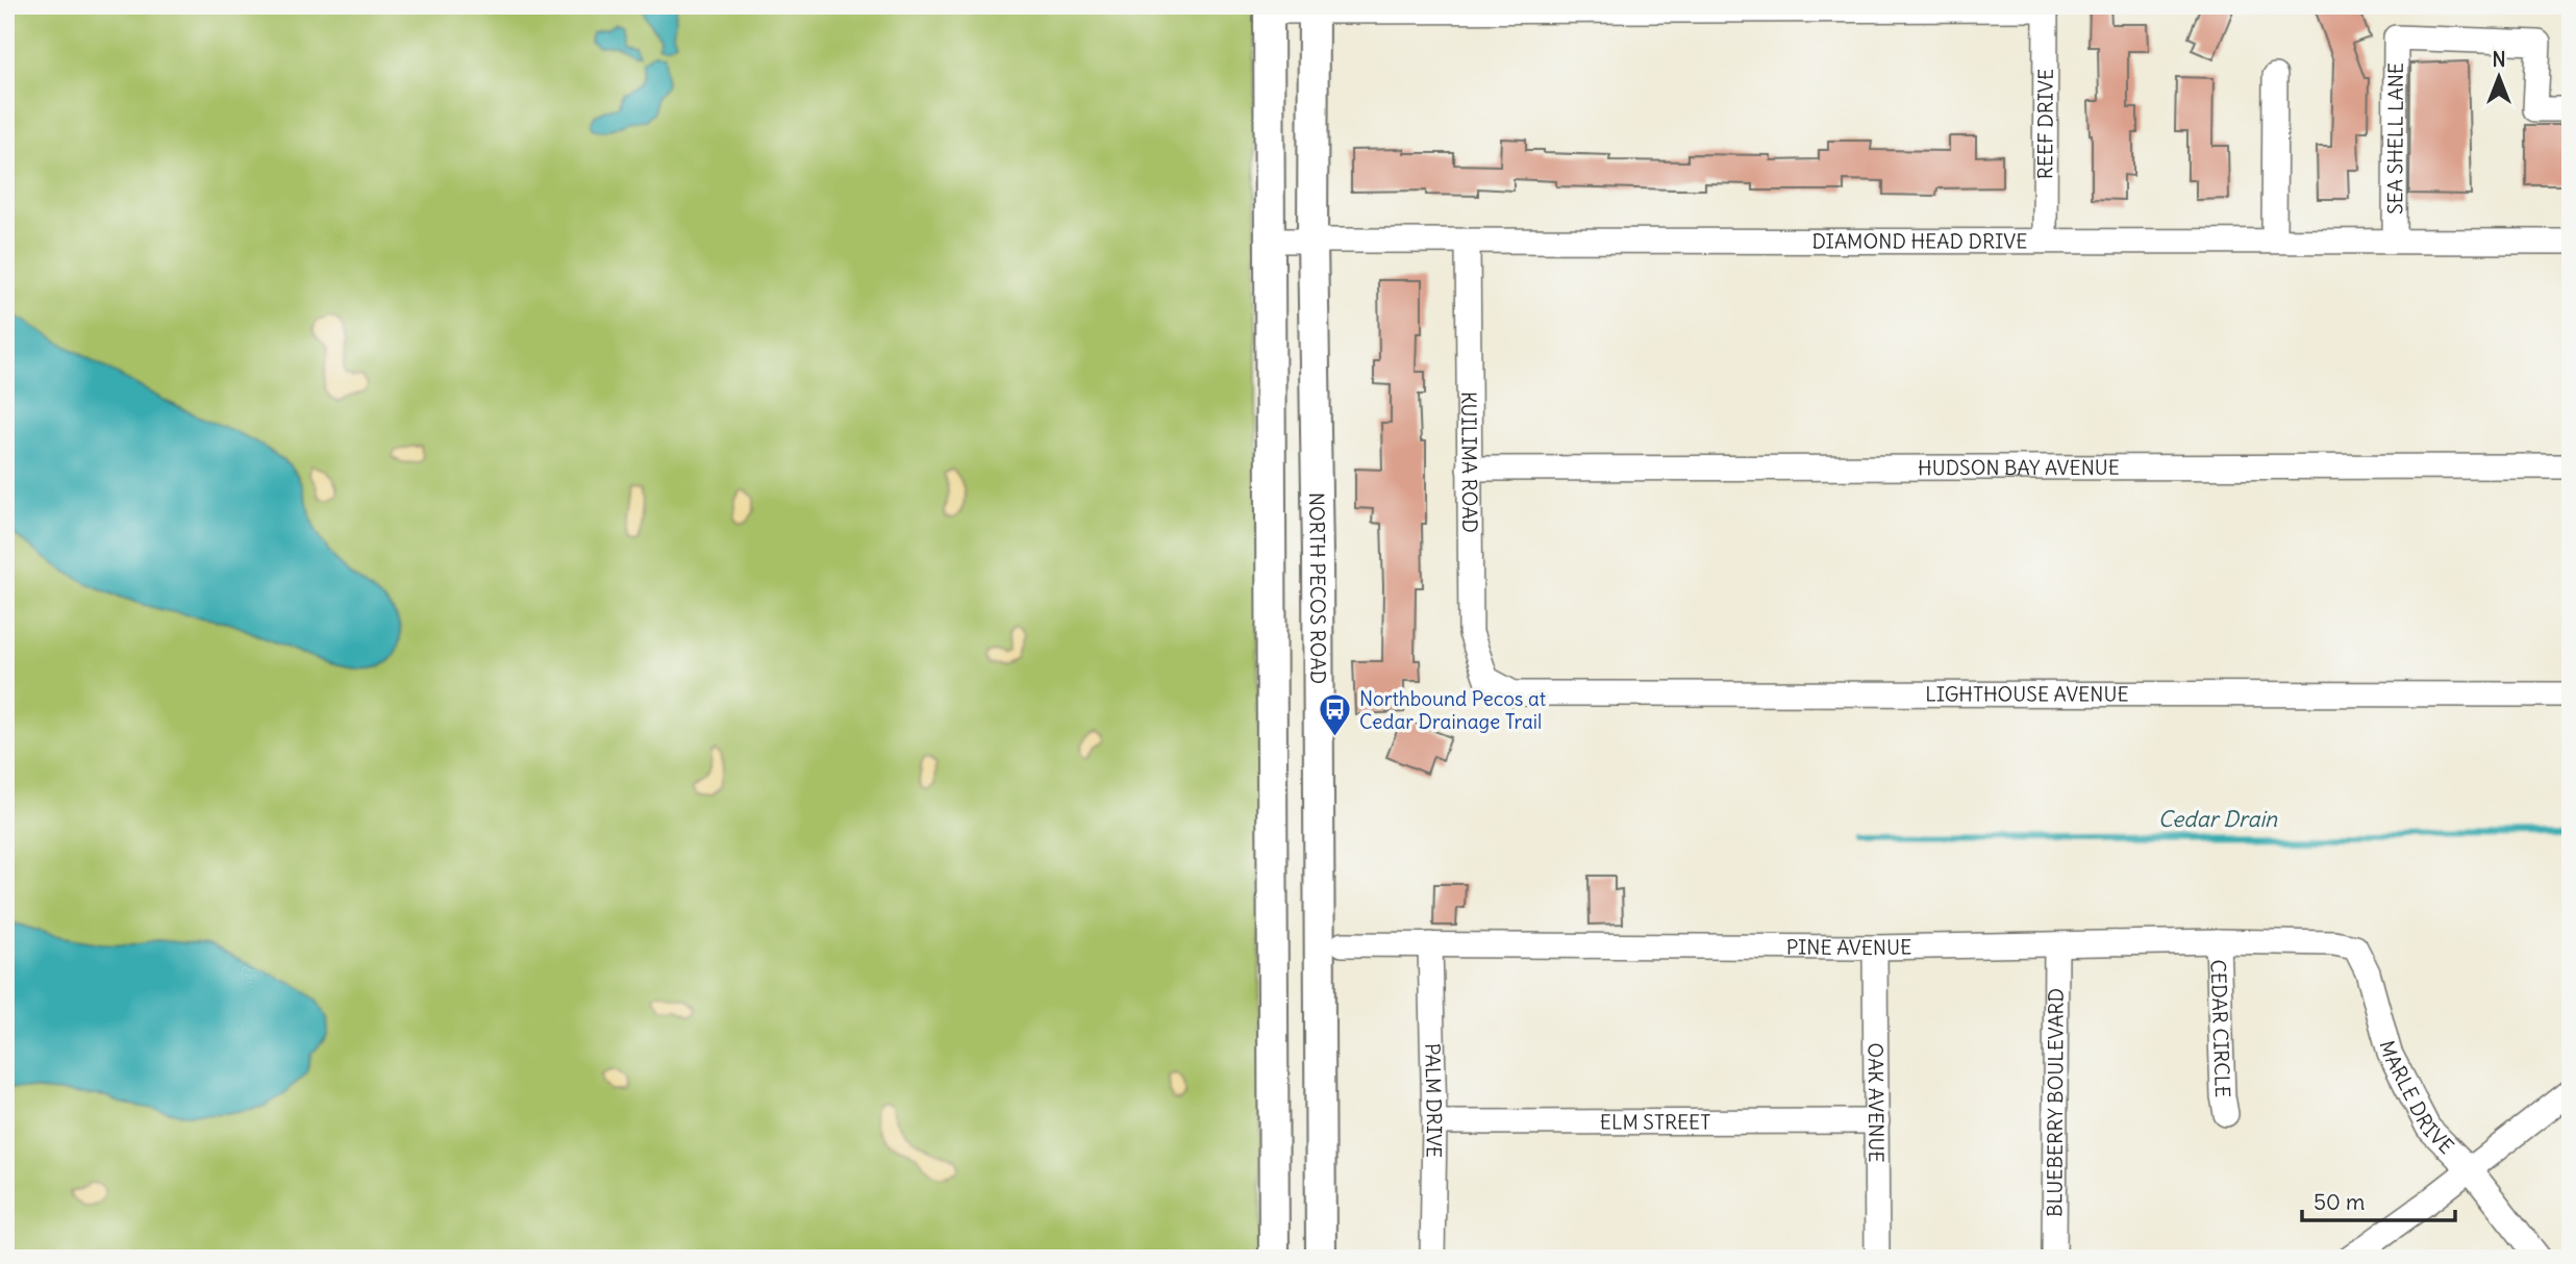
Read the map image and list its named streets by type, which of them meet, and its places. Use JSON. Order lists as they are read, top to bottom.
{
  "streets": {
    "main road": ["NORTH PECOS ROAD"],
    "street": [
      "REEF DRIVE",
      "SEA SHELL LANE",
      "DIAMOND HEAD DRIVE",
      "KUILIMA ROAD",
      "HUDSON BAY AVENUE",
      "LIGHTHOUSE AVENUE",
      "PINE AVENUE",
      "CEDAR CIRCLE",
      "MARLE DRIVE",
      "PALM DRIVE",
      "BLUEBERRY BOULEVARD",
      "OAK AVENUE",
      "ELM STREET"
    ]
  },
  "crossings": [
    ["REEF DRIVE", "DIAMOND HEAD DRIVE"],
    ["SEA SHELL LANE", "DIAMOND HEAD DRIVE"],
    ["DIAMOND HEAD DRIVE", "KUILIMA ROAD"],
    ["DIAMOND HEAD DRIVE", "NORTH PECOS ROAD"],
    ["KUILIMA ROAD", "HUDSON BAY AVENUE"],
    ["KUILIMA ROAD", "LIGHTHOUSE AVENUE"],
    ["PINE AVENUE", "CEDAR CIRCLE"],
    ["PINE AVENUE", "MARLE DRIVE"],
    ["PINE AVENUE", "PALM DRIVE"],
    ["PINE AVENUE", "BLUEBERRY BOULEVARD"],
    ["PINE AVENUE", "OAK AVENUE"],
    ["PALM DRIVE", "ELM STREET"],
    ["OAK AVENUE", "ELM STREET"]
  ],
  "water": ["Cedar Drain"],
  "places": {
    "bus stop": ["Northbound Pecos at Cedar Drainage Trail"]
  },
  "scale_bar": "50 m",
  "north": "top"
}
